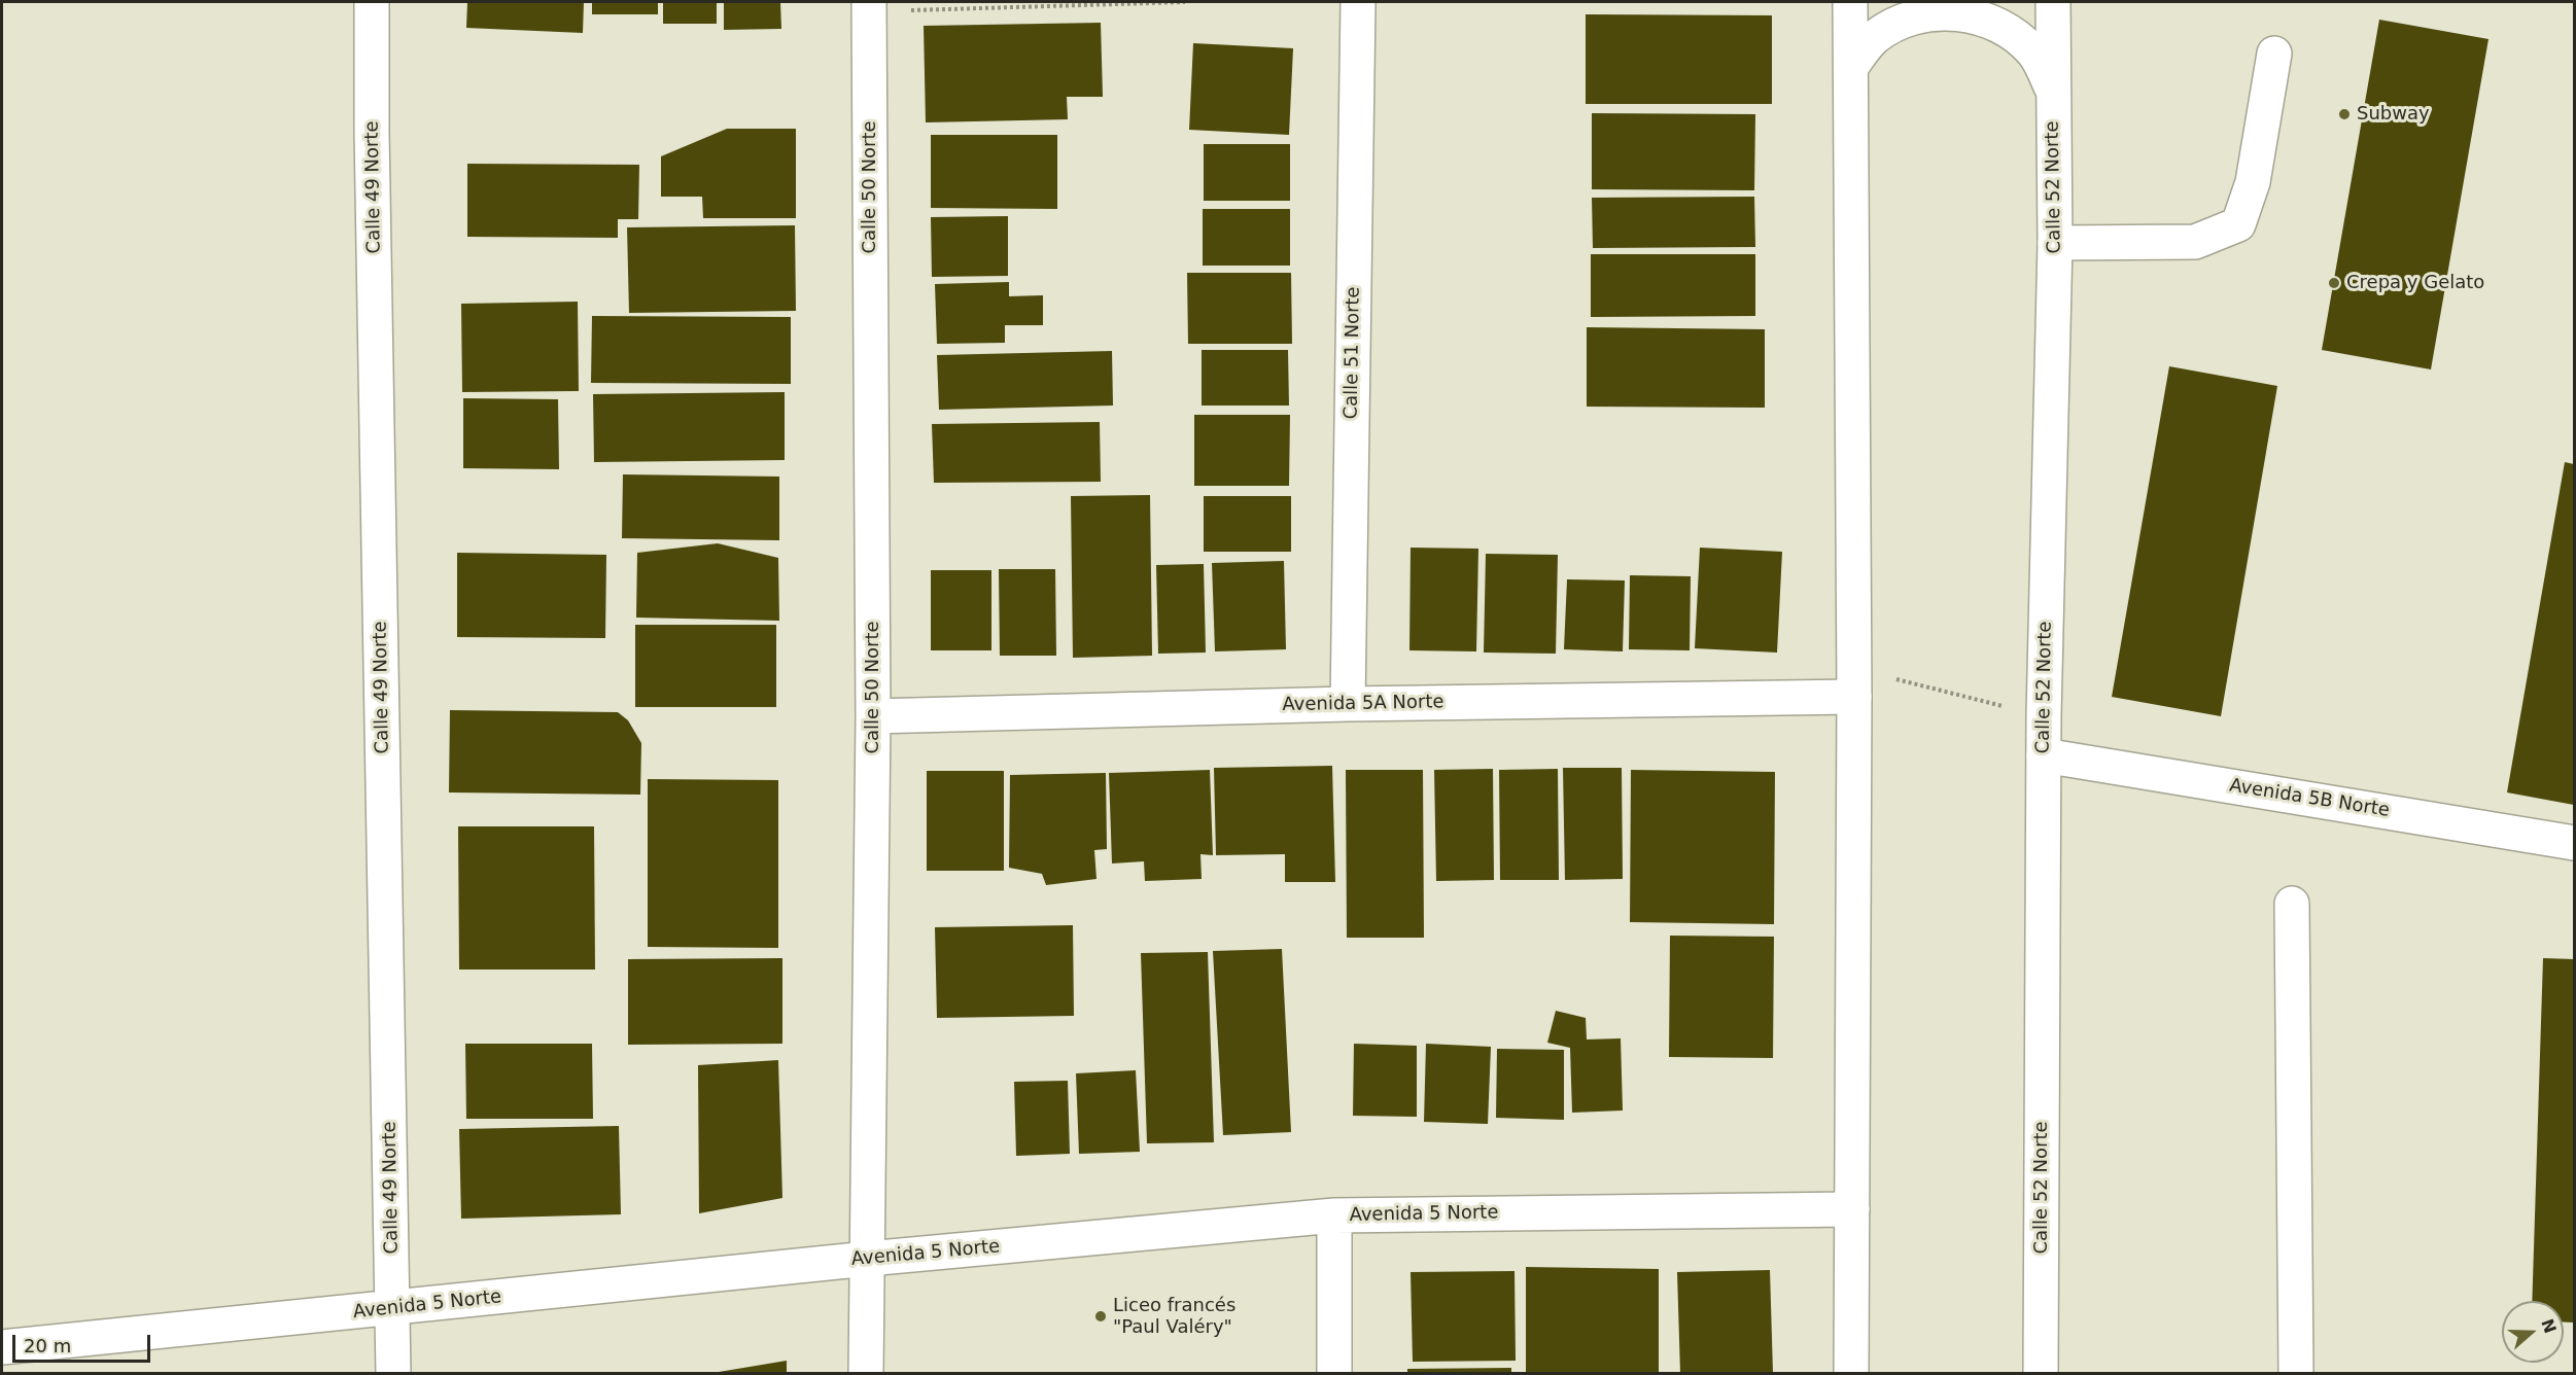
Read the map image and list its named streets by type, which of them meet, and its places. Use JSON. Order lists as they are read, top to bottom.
{
  "streets": {
    "street": [
      "Calle 49 Norte",
      "Calle 50 Norte",
      "Calle 52 Norte",
      "Calle 51 Norte",
      "Avenida 5A Norte",
      "Avenida 5B Norte",
      "Avenida 5 Norte"
    ]
  },
  "crossings": [
    ["Calle 49 Norte", "Avenida 5 Norte"],
    ["Calle 50 Norte", "Avenida 5A Norte"],
    ["Calle 50 Norte", "Avenida 5 Norte"],
    ["Calle 52 Norte", "Avenida 5B Norte"],
    ["Calle 51 Norte", "Avenida 5A Norte"]
  ],
  "places": ["Subway", "Crepa y Gelato", "Liceo francés \"Paul Valéry\""],
  "scale_bar": "20 m",
  "north": "right"
}
